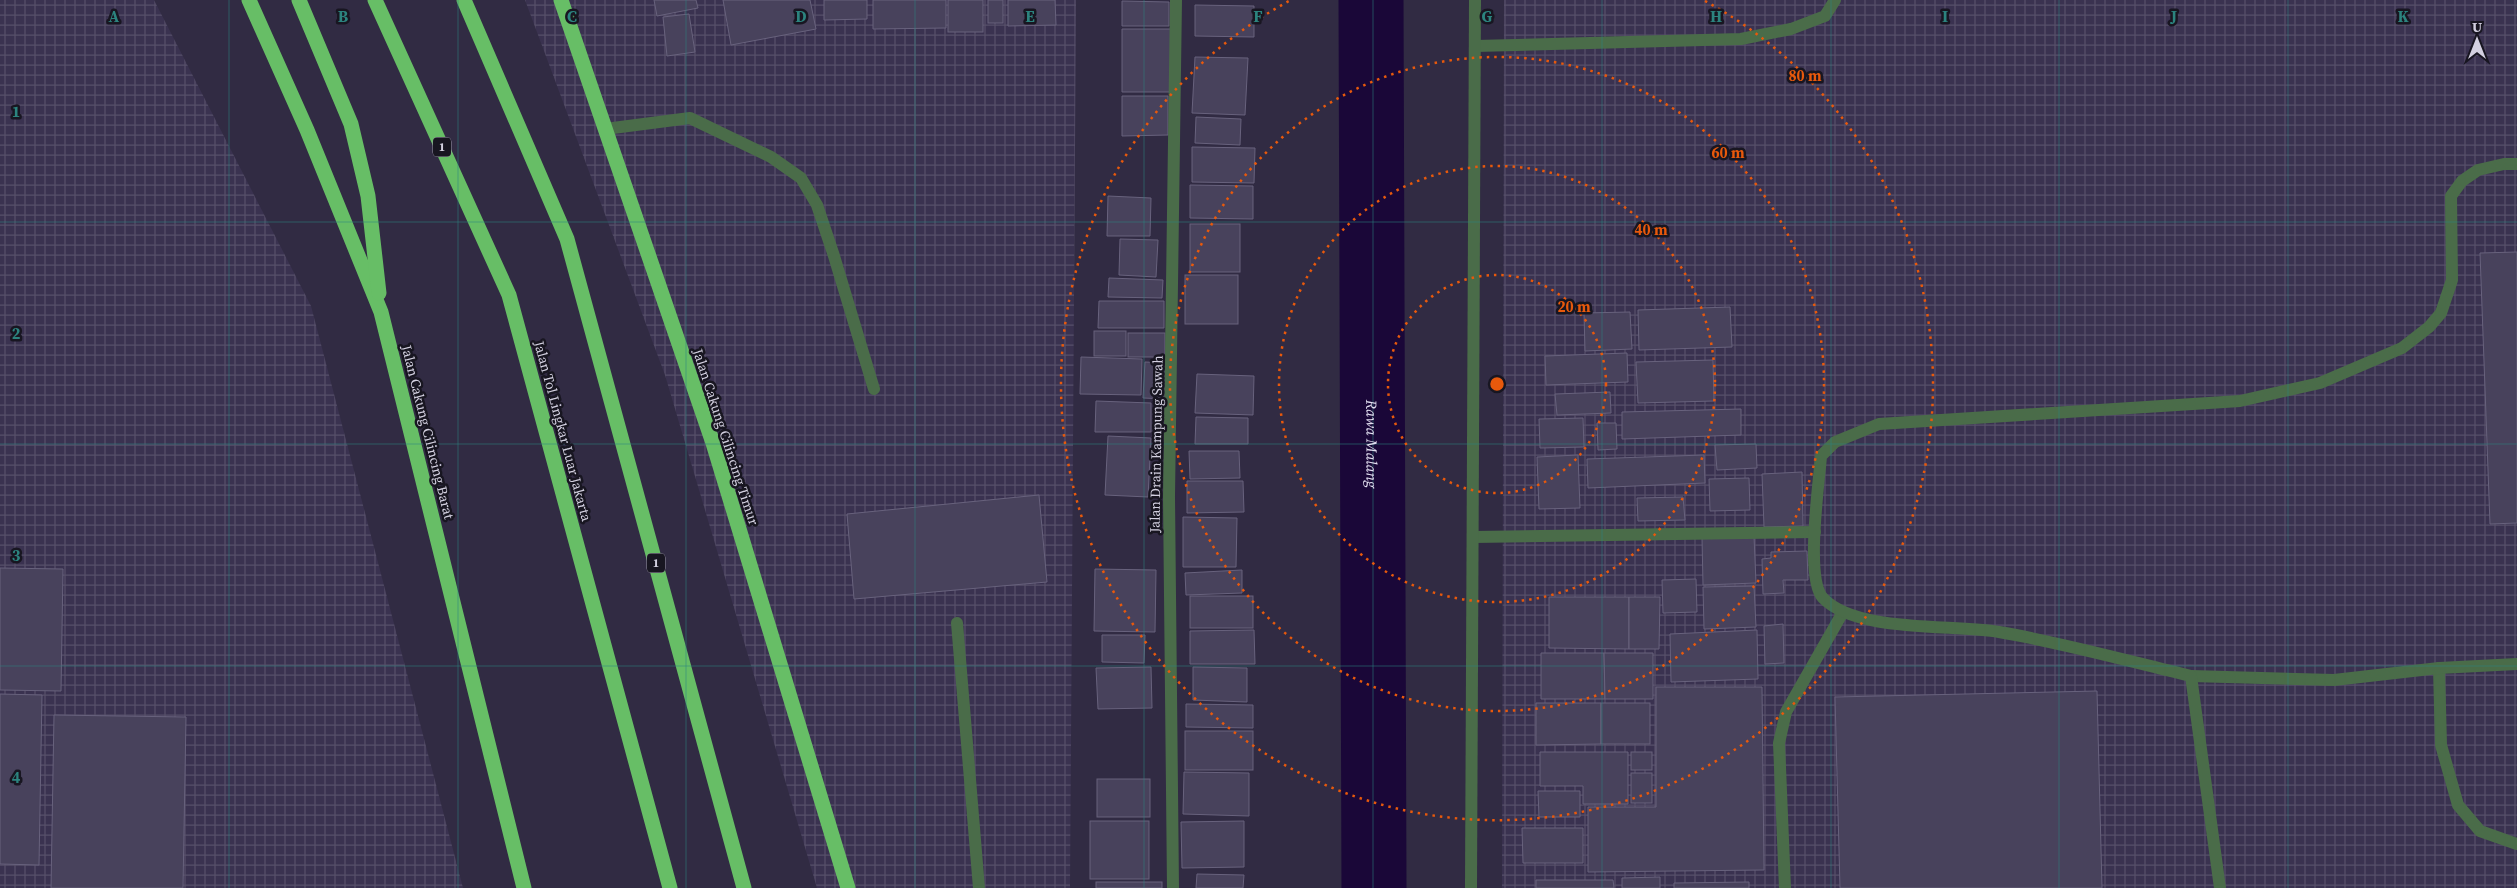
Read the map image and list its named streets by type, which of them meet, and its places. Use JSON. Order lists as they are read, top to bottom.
{
  "streets": {
    "highway": [
      "1",
      "Jalan Tol Lingkar Luar Jakarta",
      "Jalan Cakung Cilincing Barat",
      "Jalan Cakung Cilincing Timur"
    ],
    "street": ["Jalan Drain Kampung Sawah"]
  },
  "water": ["Rawa Malang"],
  "north": "top",
  "grid": {
    "columns": [
      "A",
      "B",
      "C",
      "D",
      "E",
      "F",
      "G",
      "H",
      "I",
      "J",
      "K"
    ],
    "rows": [
      "1",
      "2",
      "3",
      "4"
    ]
  },
  "rings": [
    "80 m",
    "60 m",
    "40 m",
    "20 m"
  ]
}
